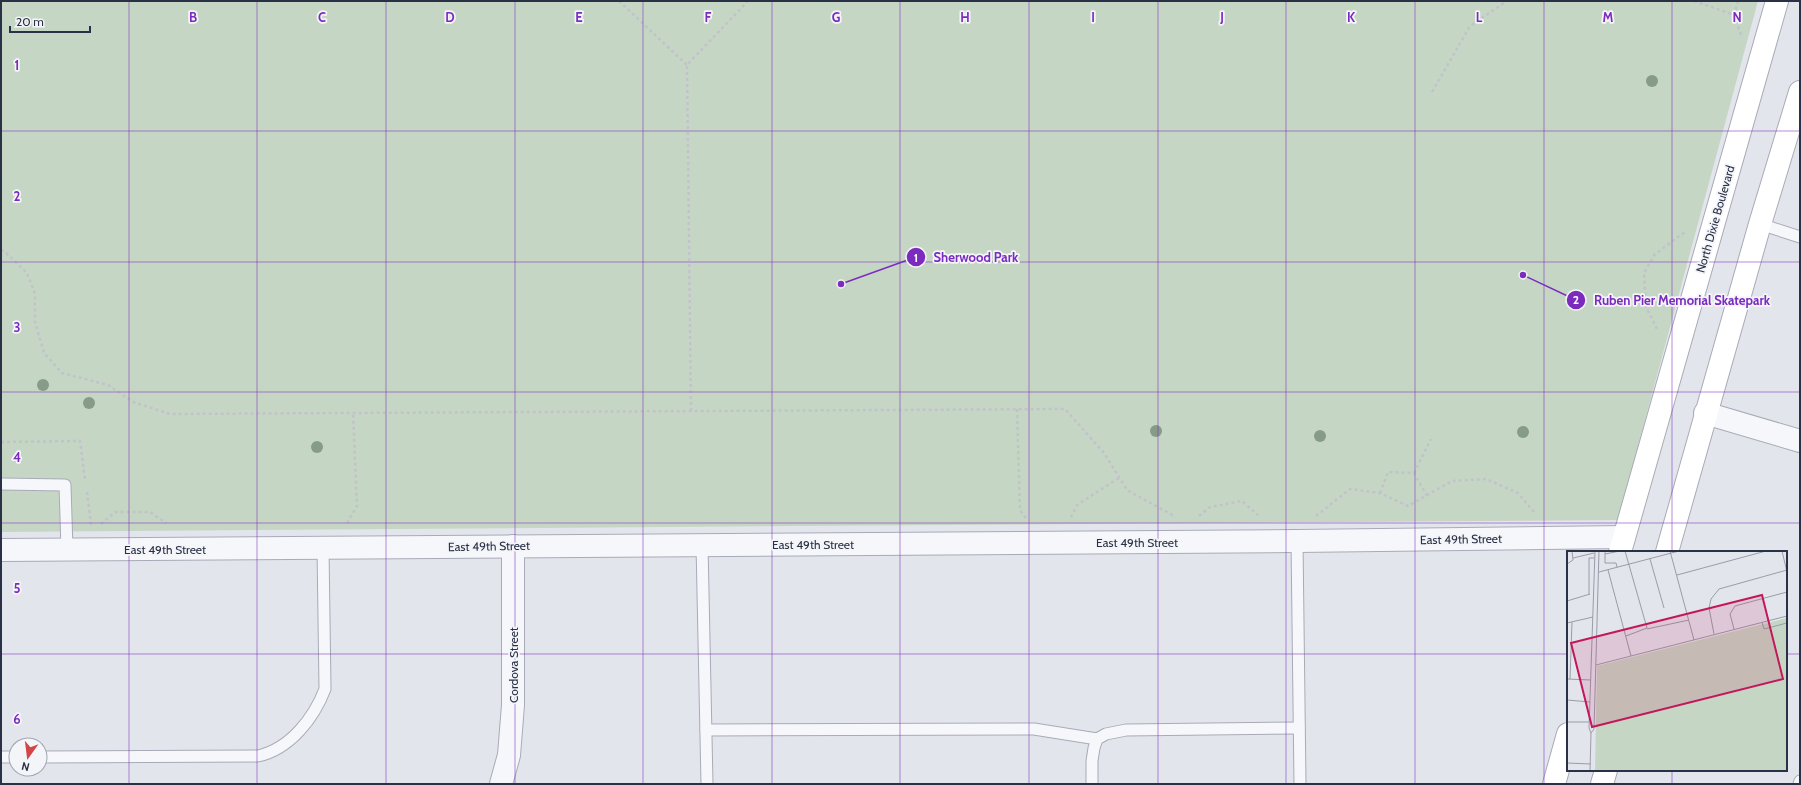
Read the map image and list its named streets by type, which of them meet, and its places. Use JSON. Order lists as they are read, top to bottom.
{
  "streets": {
    "main road": ["North Dixie Boulevard"],
    "street": ["East 49th Street", "Cordova Street"]
  },
  "crossings": [
    ["North Dixie Boulevard", "East 49th Street"],
    ["East 49th Street", "Cordova Street"]
  ],
  "places": ["Ruben Pier Memorial Skatepark", "Sherwood Park"],
  "scale_bar": "20 m",
  "north": "bottom",
  "grid": {
    "columns": [
      "B",
      "C",
      "D",
      "E",
      "F",
      "G",
      "H",
      "I",
      "J",
      "K",
      "L",
      "M",
      "N"
    ],
    "rows": [
      "1",
      "2",
      "3",
      "4",
      "5",
      "6"
    ]
  }
}
